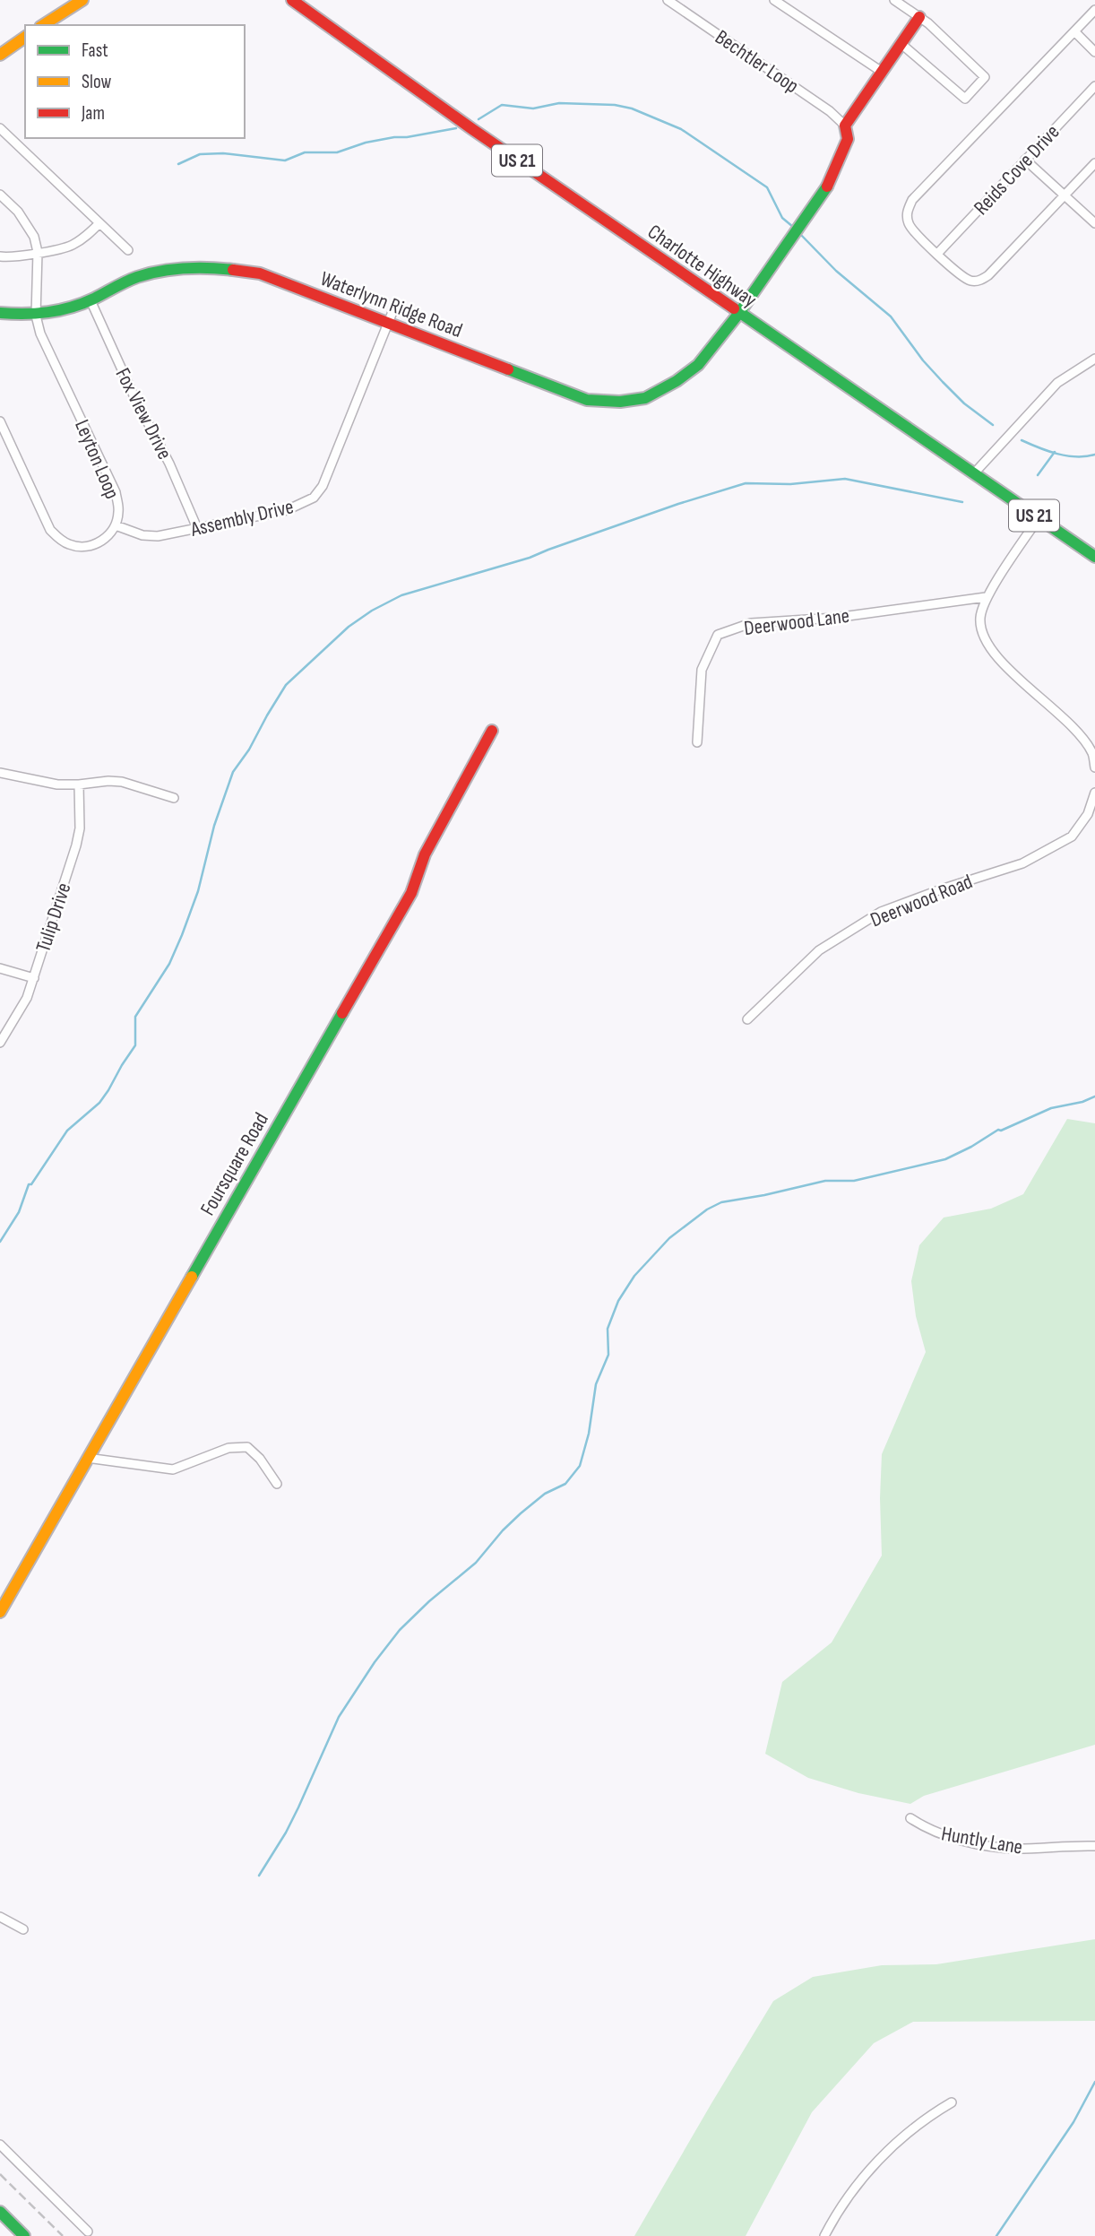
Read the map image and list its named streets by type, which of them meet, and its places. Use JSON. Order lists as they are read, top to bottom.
{
  "streets": {
    "street": [
      "Bechtler Loop",
      "US 21",
      "Reids Cove Drive",
      "Charlotte Highway",
      "Waterlynn Ridge Road",
      "Fox View Drive",
      "Leyton Loop",
      "Assembly Drive",
      "Deerwood Lane",
      "Deerwood Road",
      "Tulip Drive",
      "Foursquare Road",
      "Huntly Lane"
    ]
  },
  "crossings": [
    ["Bechtler Loop", "Waterlynn Ridge Road"],
    ["Charlotte Highway", "Waterlynn Ridge Road"],
    ["Waterlynn Ridge Road", "Fox View Drive"],
    ["Waterlynn Ridge Road", "Leyton Loop"],
    ["Waterlynn Ridge Road", "Assembly Drive"],
    ["Fox View Drive", "Assembly Drive"],
    ["Leyton Loop", "Assembly Drive"]
  ],
  "legend": ["Fast", "Slow", "Jam"]
}
